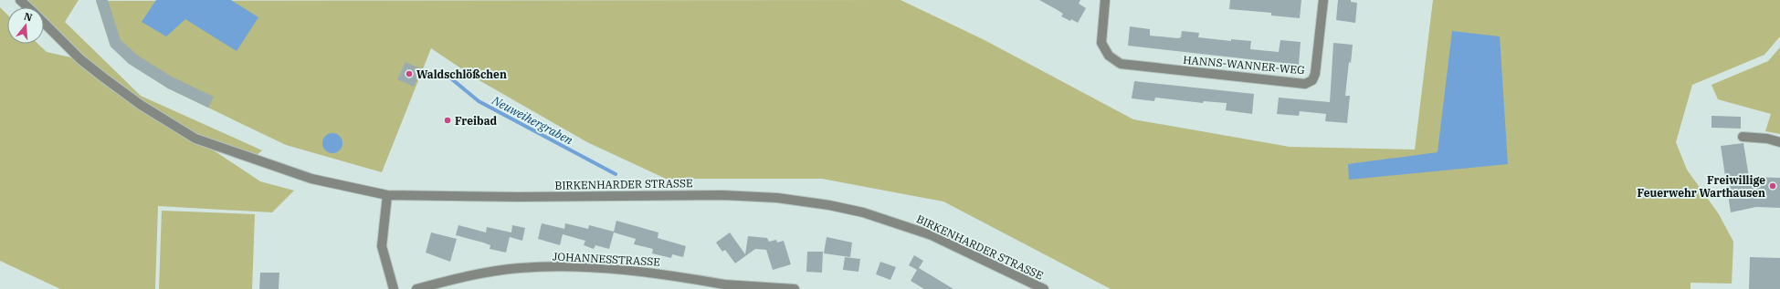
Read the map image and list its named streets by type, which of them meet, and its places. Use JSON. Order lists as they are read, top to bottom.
{
  "streets": {
    "street": ["HANNS-WANNER-WEG", "BIRKENHARDER STRASSE", "JOHANNESSTRASSE"]
  },
  "water": ["Neuweihergraben"],
  "places": ["Waldschlößchen", "Freibad", "Freiwillige Feuerwehr Warthausen"],
  "north": "top"
}
